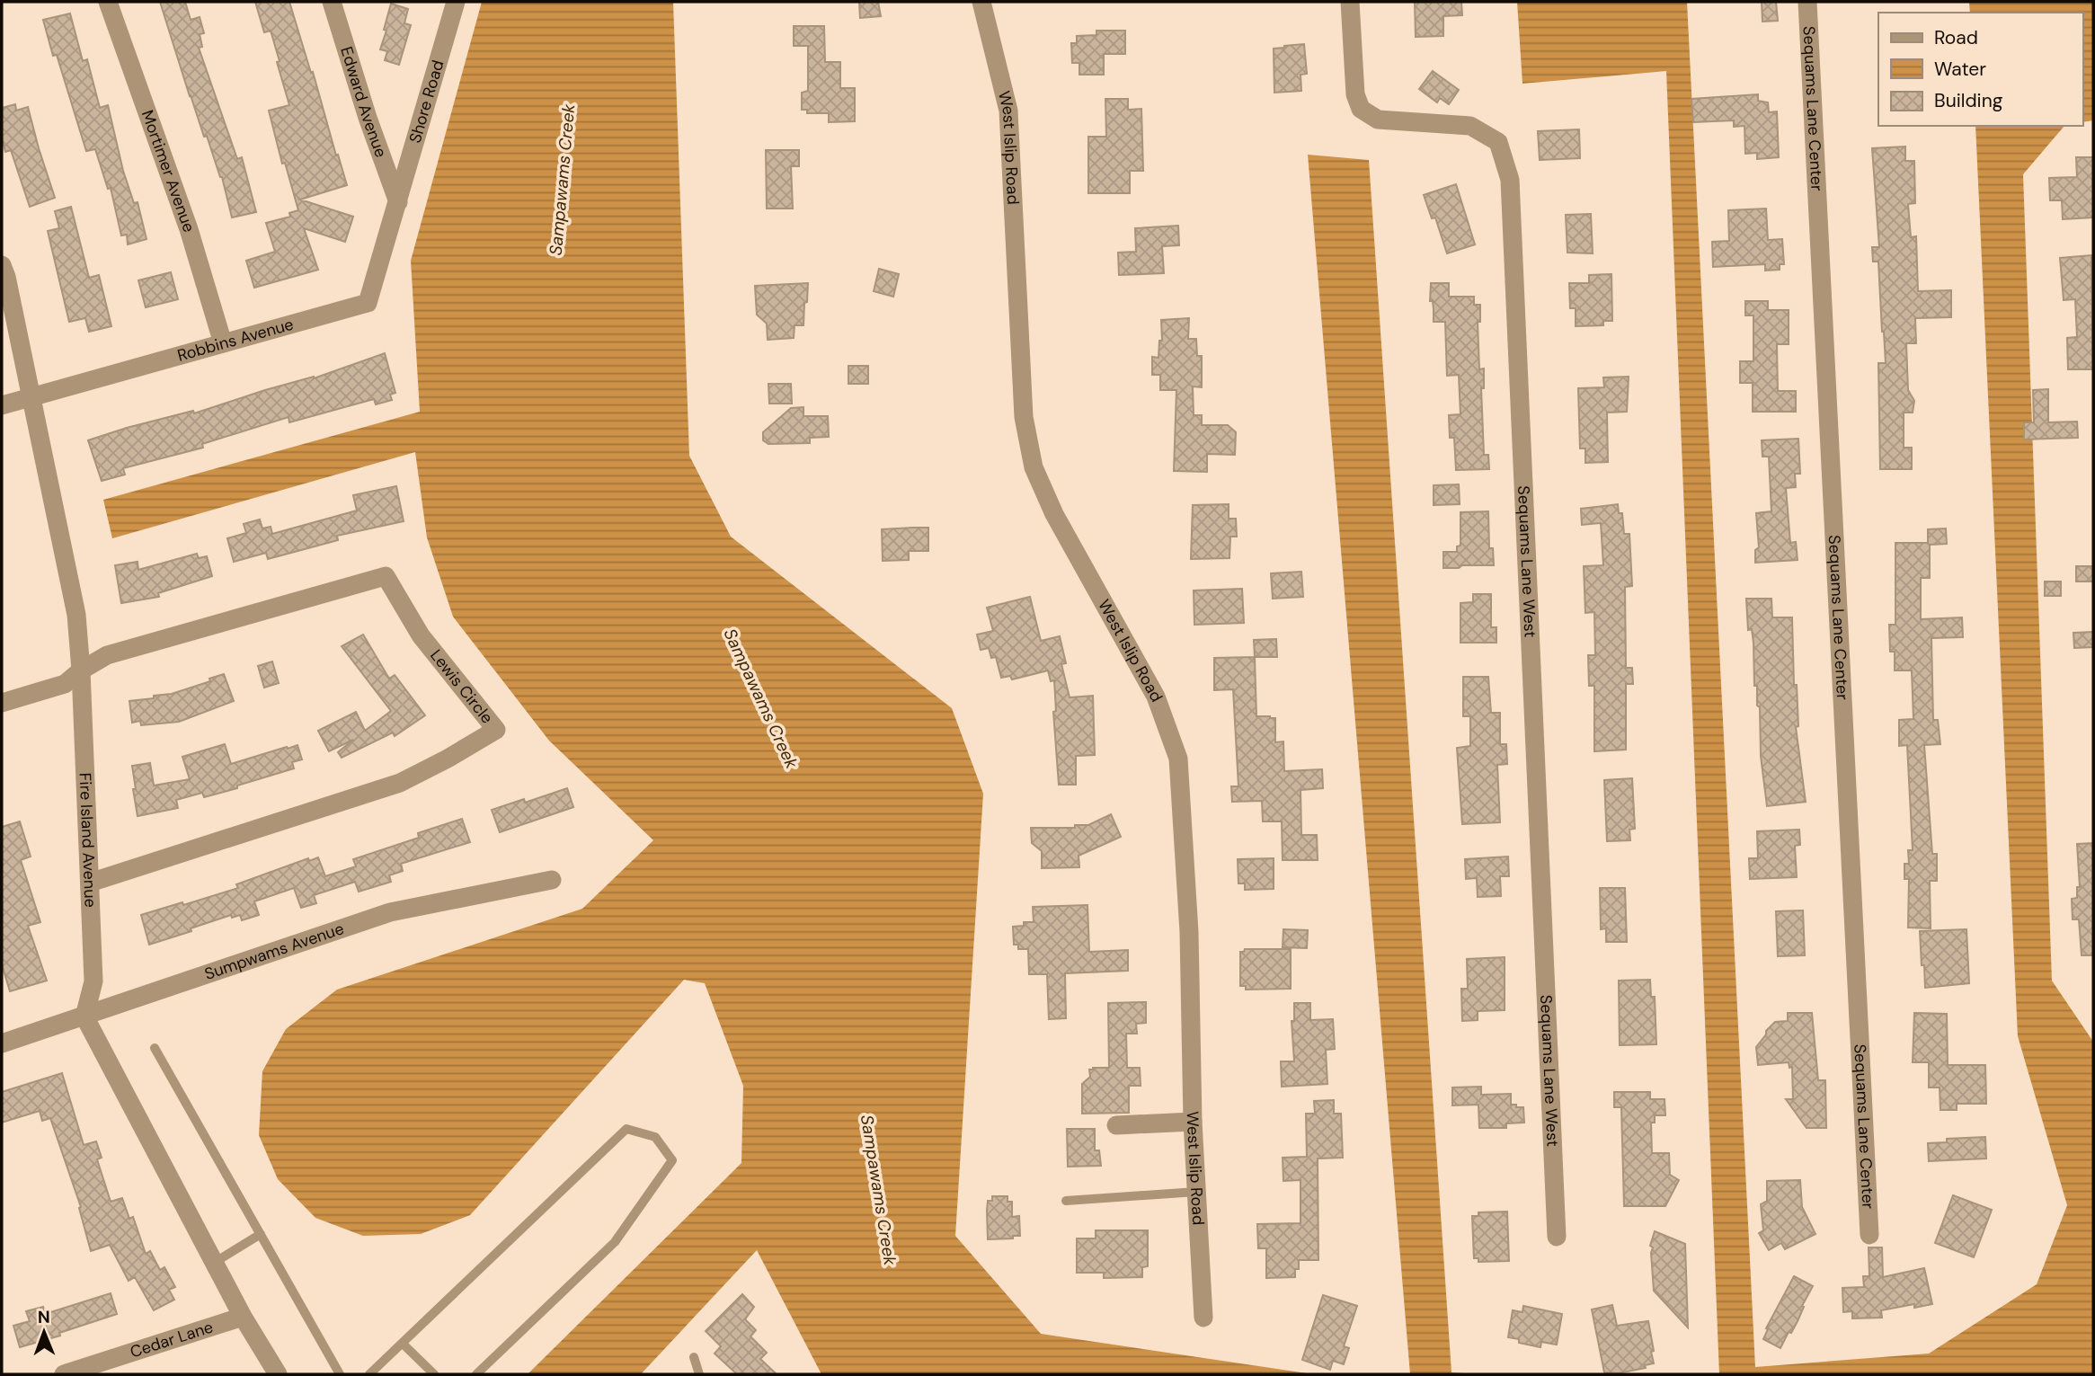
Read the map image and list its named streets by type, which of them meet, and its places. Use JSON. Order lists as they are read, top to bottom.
{
  "streets": {
    "street": [
      "Shore Road",
      "Edward Avenue",
      "Sequams Lane Center",
      "West Islip Road",
      "Mortimer Avenue",
      "Robbins Avenue",
      "Sequams Lane West",
      "Lewis Circle",
      "Fire Island Avenue",
      "Sumpwams Avenue",
      "Cedar Lane"
    ]
  },
  "crossings": [
    ["Shore Road", "Edward Avenue"],
    ["Shore Road", "Robbins Avenue"],
    ["Edward Avenue", "Robbins Avenue"],
    ["Mortimer Avenue", "Robbins Avenue"],
    ["Robbins Avenue", "Fire Island Avenue"],
    ["Lewis Circle", "Fire Island Avenue"],
    ["Fire Island Avenue", "Sumpwams Avenue"]
  ],
  "water": ["Sampawams Creek"],
  "legend": ["Road", "Water", "Building"],
  "north": "top"
}
